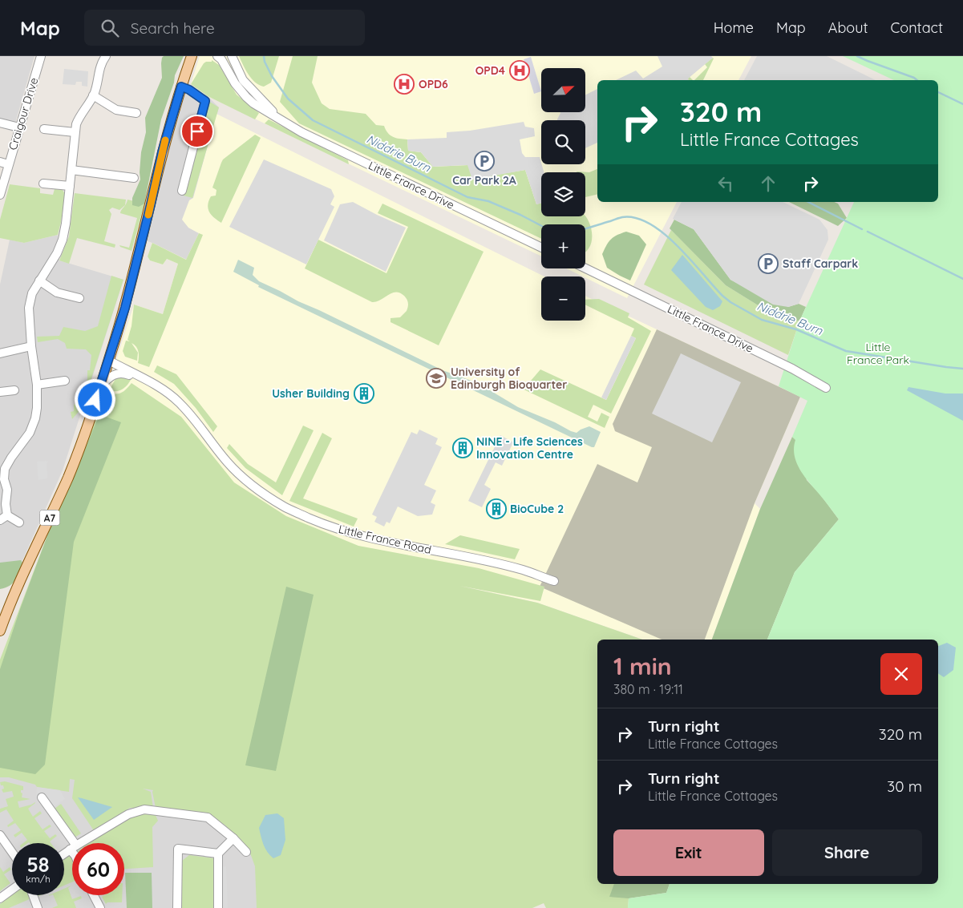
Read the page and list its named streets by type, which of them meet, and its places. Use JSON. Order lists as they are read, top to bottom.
{
  "streets": {
    "main road": ["A7"],
    "street": ["Craigour Drive", "Little France Drive", "Little France Road"]
  },
  "crossings": [
    ["A7", "Little France Road"]
  ],
  "water": ["Niddrie Burn"],
  "parks": ["Little France Park"],
  "places": {
    "hospital": ["OPD4", "OPD6"],
    "parking": ["Car Park 2A", "Staff Carpark"],
    "school or university": ["University of Edinburgh Bioquarter"],
    "building": ["Usher Building", "NINE - Life Sciences Innovation Centre", "BioCube 2"]
  },
  "north": "top right",
  "page": {
    "header": "Map",
    "search": "Search here",
    "nav": [
      "Home",
      "Map",
      "About",
      "Contact"
    ],
    "map_buttons": ["+", "−"],
    "turn": ["320 m", "Little France Cottages"],
    "heading": ["1 min", "380 m · 19:11"],
    "list": [
      {
        "name": "Turn right",
        "note": "Little France Cottages",
        "value": "320 m"
      },
      {
        "name": "Turn right",
        "note": "Little France Cottages",
        "value": "30 m"
      }
    ],
    "buttons": ["Exit", "Share"],
    "speed": "58 km/h",
    "limit": "60"
  }
}
